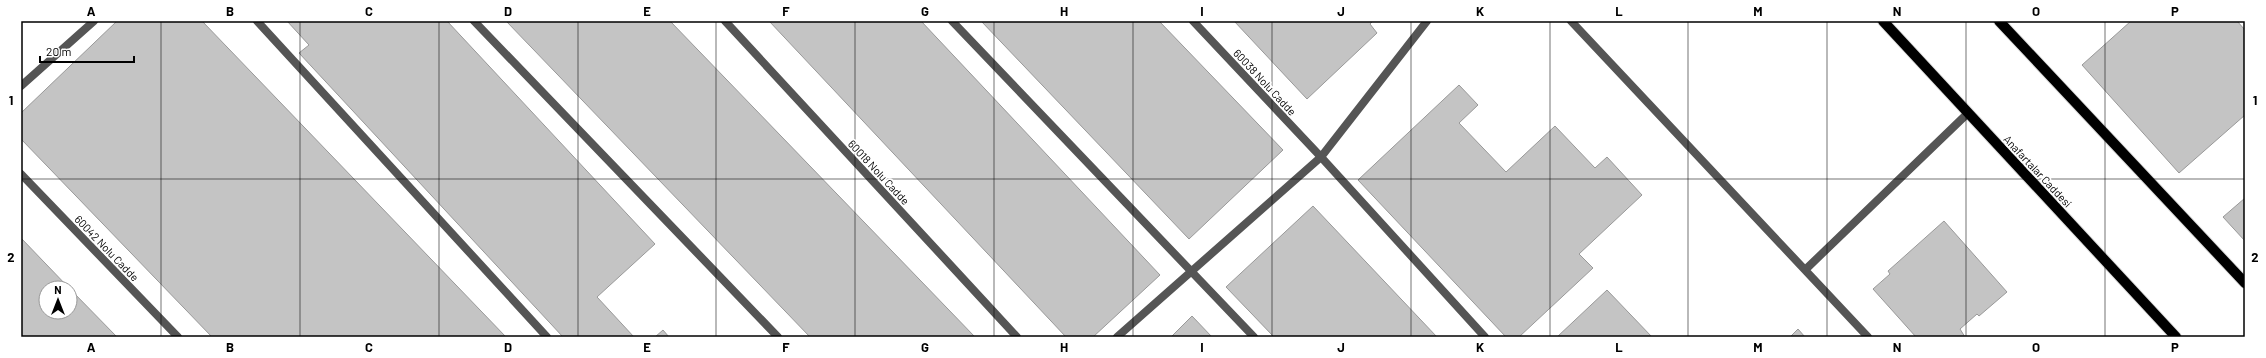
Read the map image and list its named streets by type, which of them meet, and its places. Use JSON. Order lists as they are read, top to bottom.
{
  "streets": {
    "main road": ["Anafartalar Caddesi"],
    "lane": ["60038 Nolu Cadde", "60018 Nolu Cadde", "60042 Nolu Cadde"]
  },
  "scale_bar": "20 m",
  "north": "top",
  "grid": {
    "columns": [
      "A",
      "B",
      "C",
      "D",
      "E",
      "F",
      "G",
      "H",
      "I",
      "J",
      "K",
      "L",
      "M",
      "N",
      "O",
      "P"
    ],
    "rows": ["1", "2"]
  }
}
